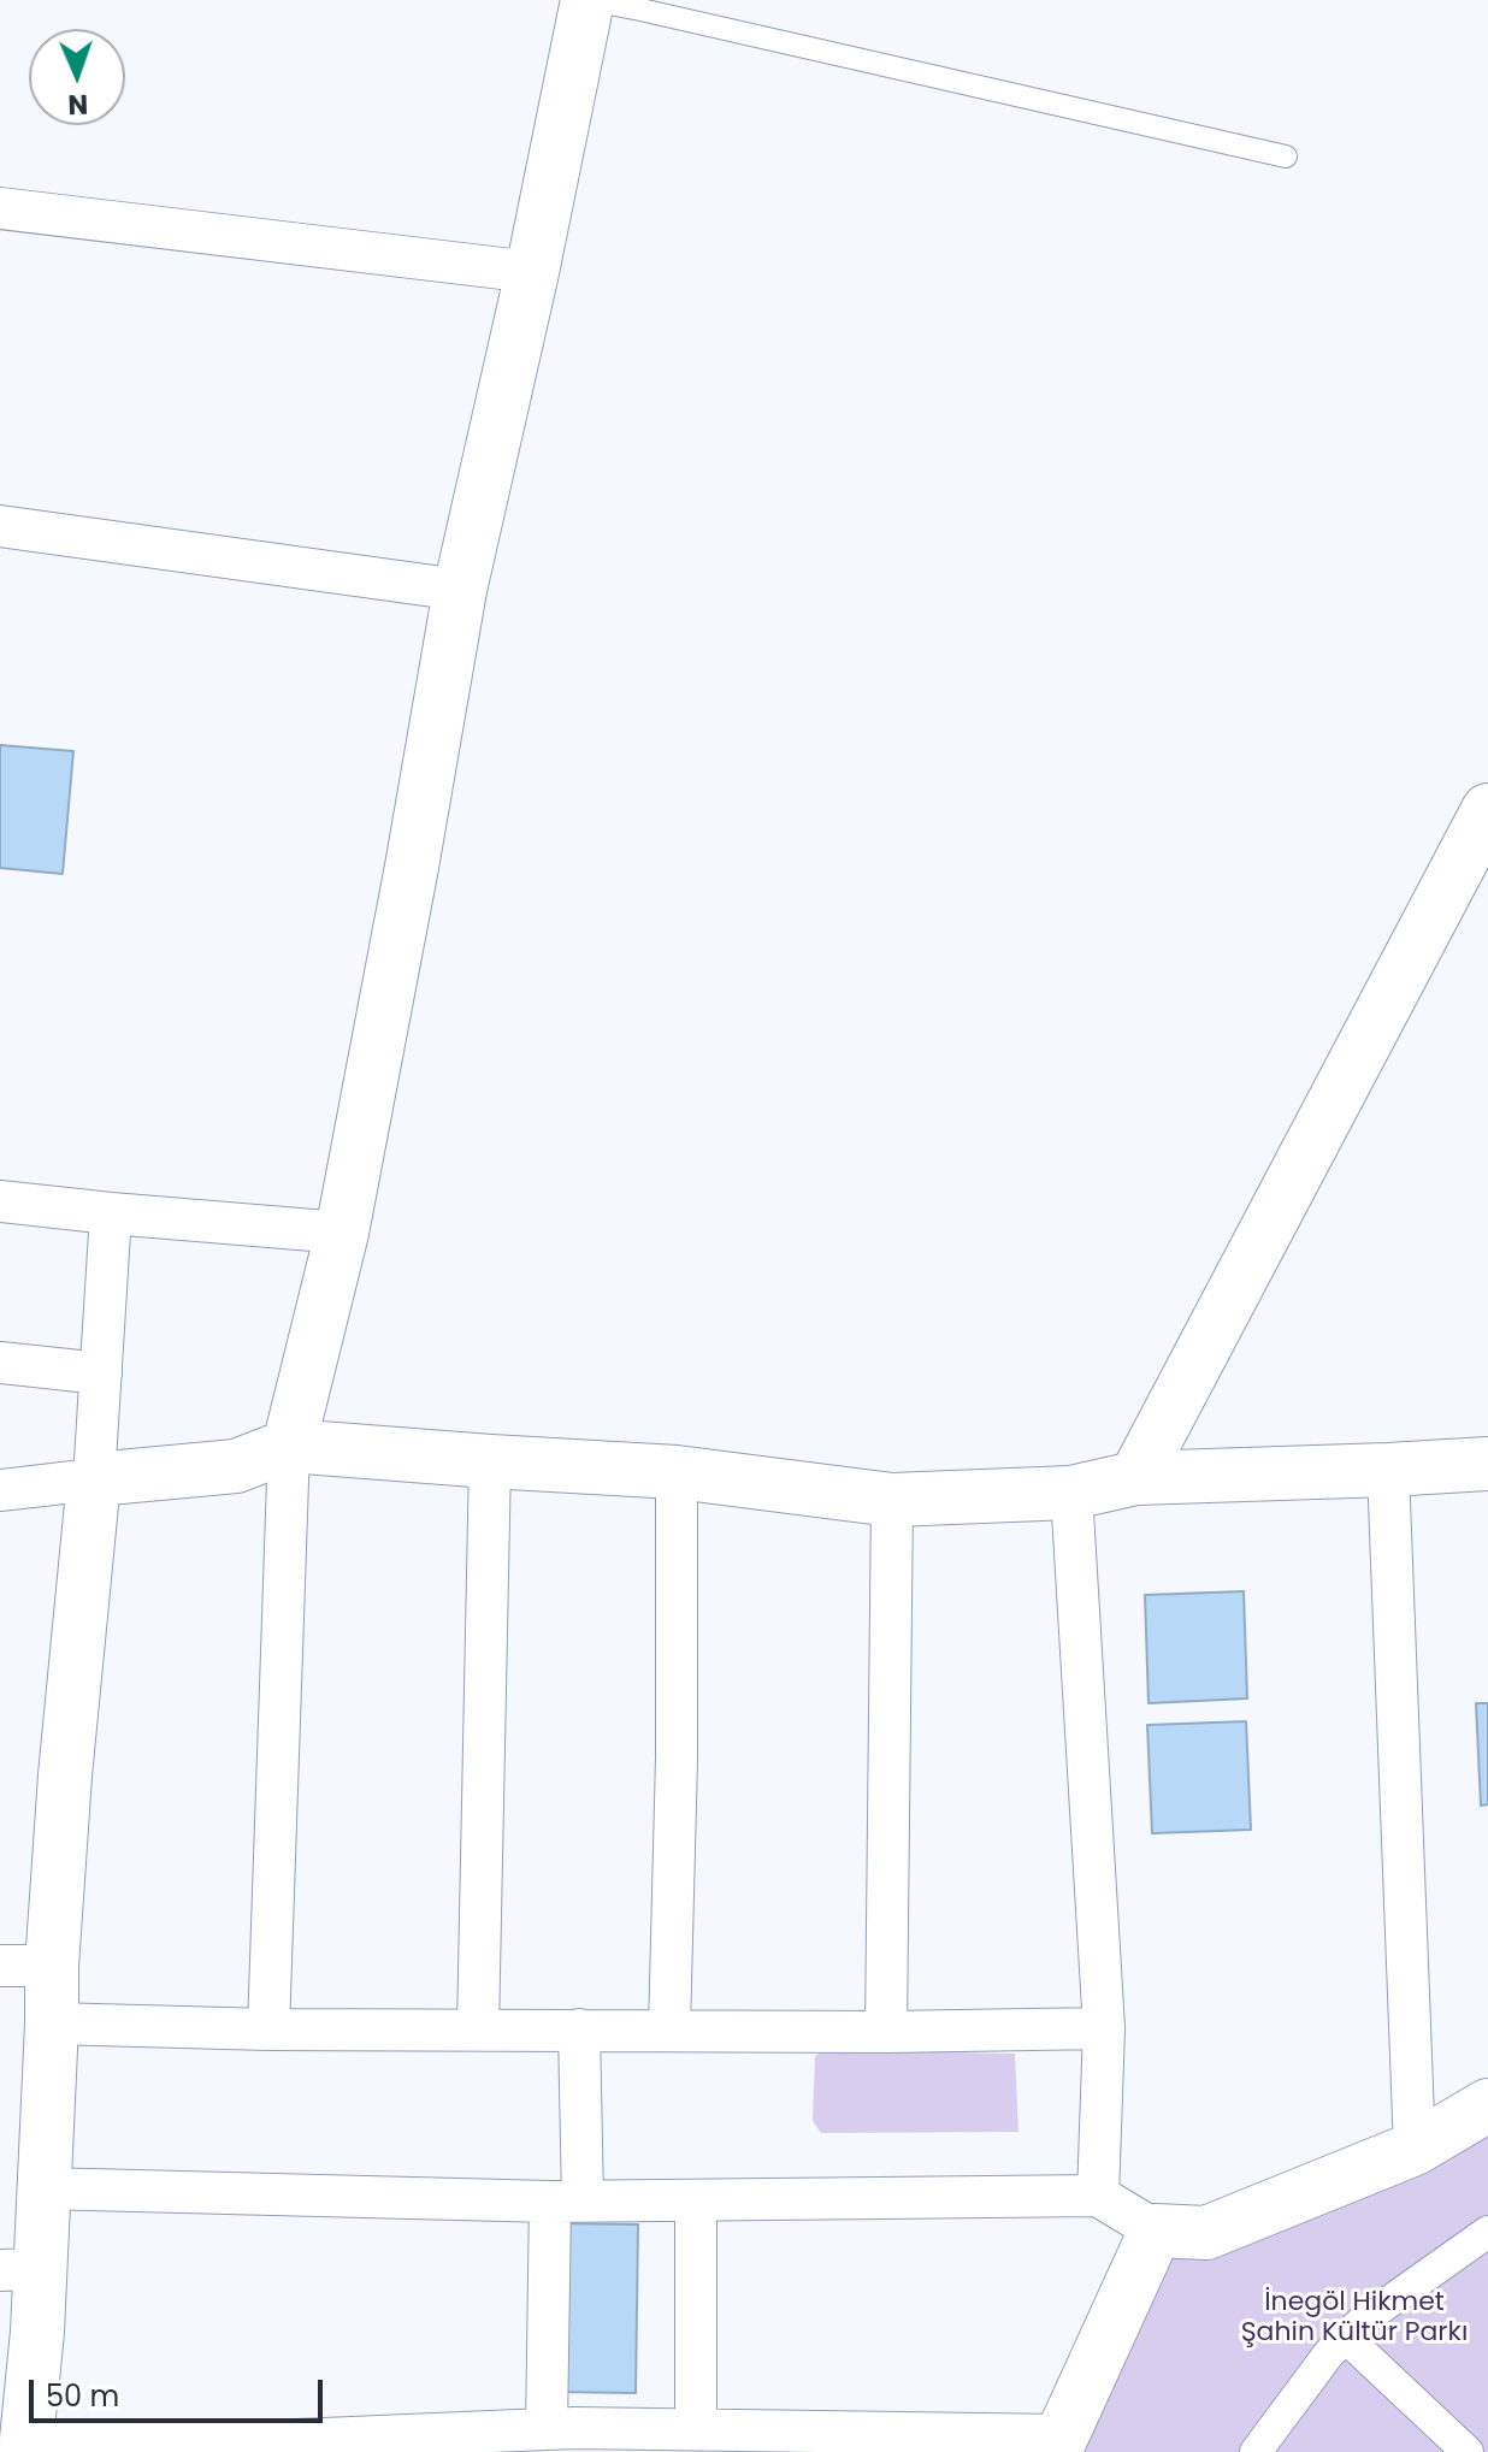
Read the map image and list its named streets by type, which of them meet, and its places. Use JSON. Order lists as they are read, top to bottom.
{
  "parks": ["İnegöl Hikmet Şahin Kültür Parkı"],
  "scale_bar": "50 m",
  "north": "bottom"
}
